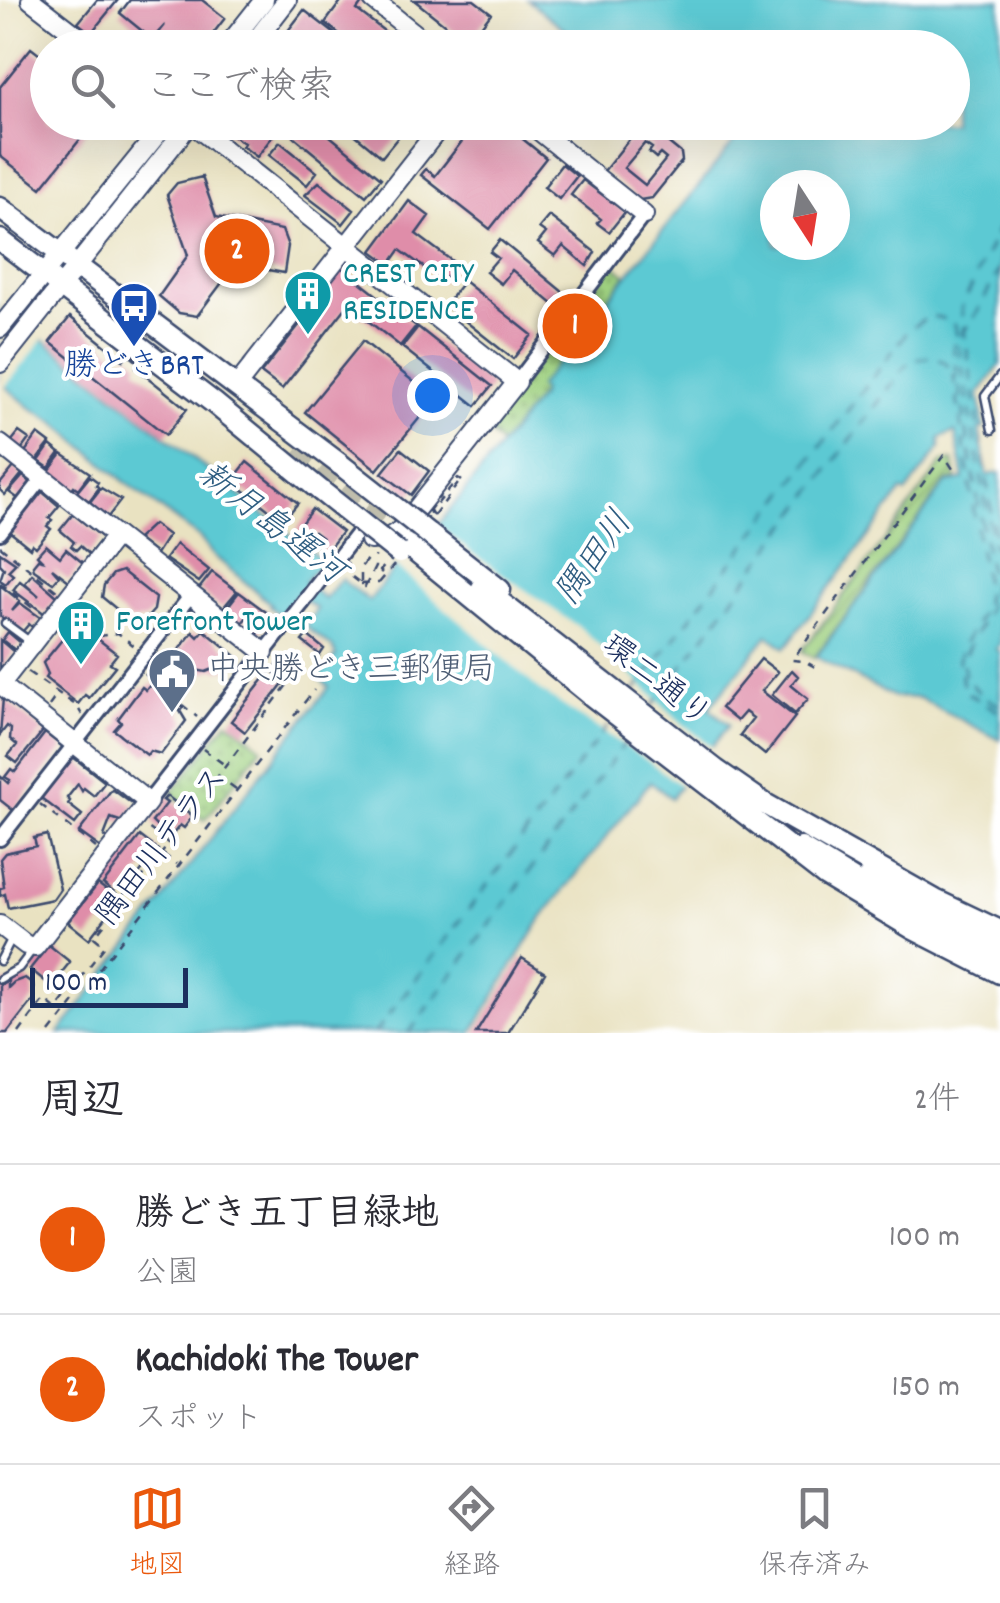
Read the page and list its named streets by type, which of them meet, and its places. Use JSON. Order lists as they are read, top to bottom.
{
  "streets": {
    "main road": ["環二通り"],
    "path": ["隅田川テラス"]
  },
  "water": ["新月島運河", "隅田川"],
  "places": {
    "building": ["CREST CITY RESIDENCE", "Forefront Tower"],
    "bus stop": ["勝どきBRT"],
    "public building": ["中央勝どき三郵便局"]
  },
  "scale_bar": "100 m",
  "north": "bottom",
  "page": {
    "search": "ここで検索",
    "pins": ["2", "1"],
    "scale": "100 m",
    "heading": ["周辺", "2件"],
    "list": [
      {
        "mark": "1",
        "name": "勝どき五丁目緑地",
        "note": "公園",
        "value": "100 m"
      },
      {
        "mark": "2",
        "name": "Kachidoki The Tower",
        "note": "スポット",
        "value": "150 m"
      }
    ],
    "nav": ["地図", "経路", "保存済み"]
  }
}
